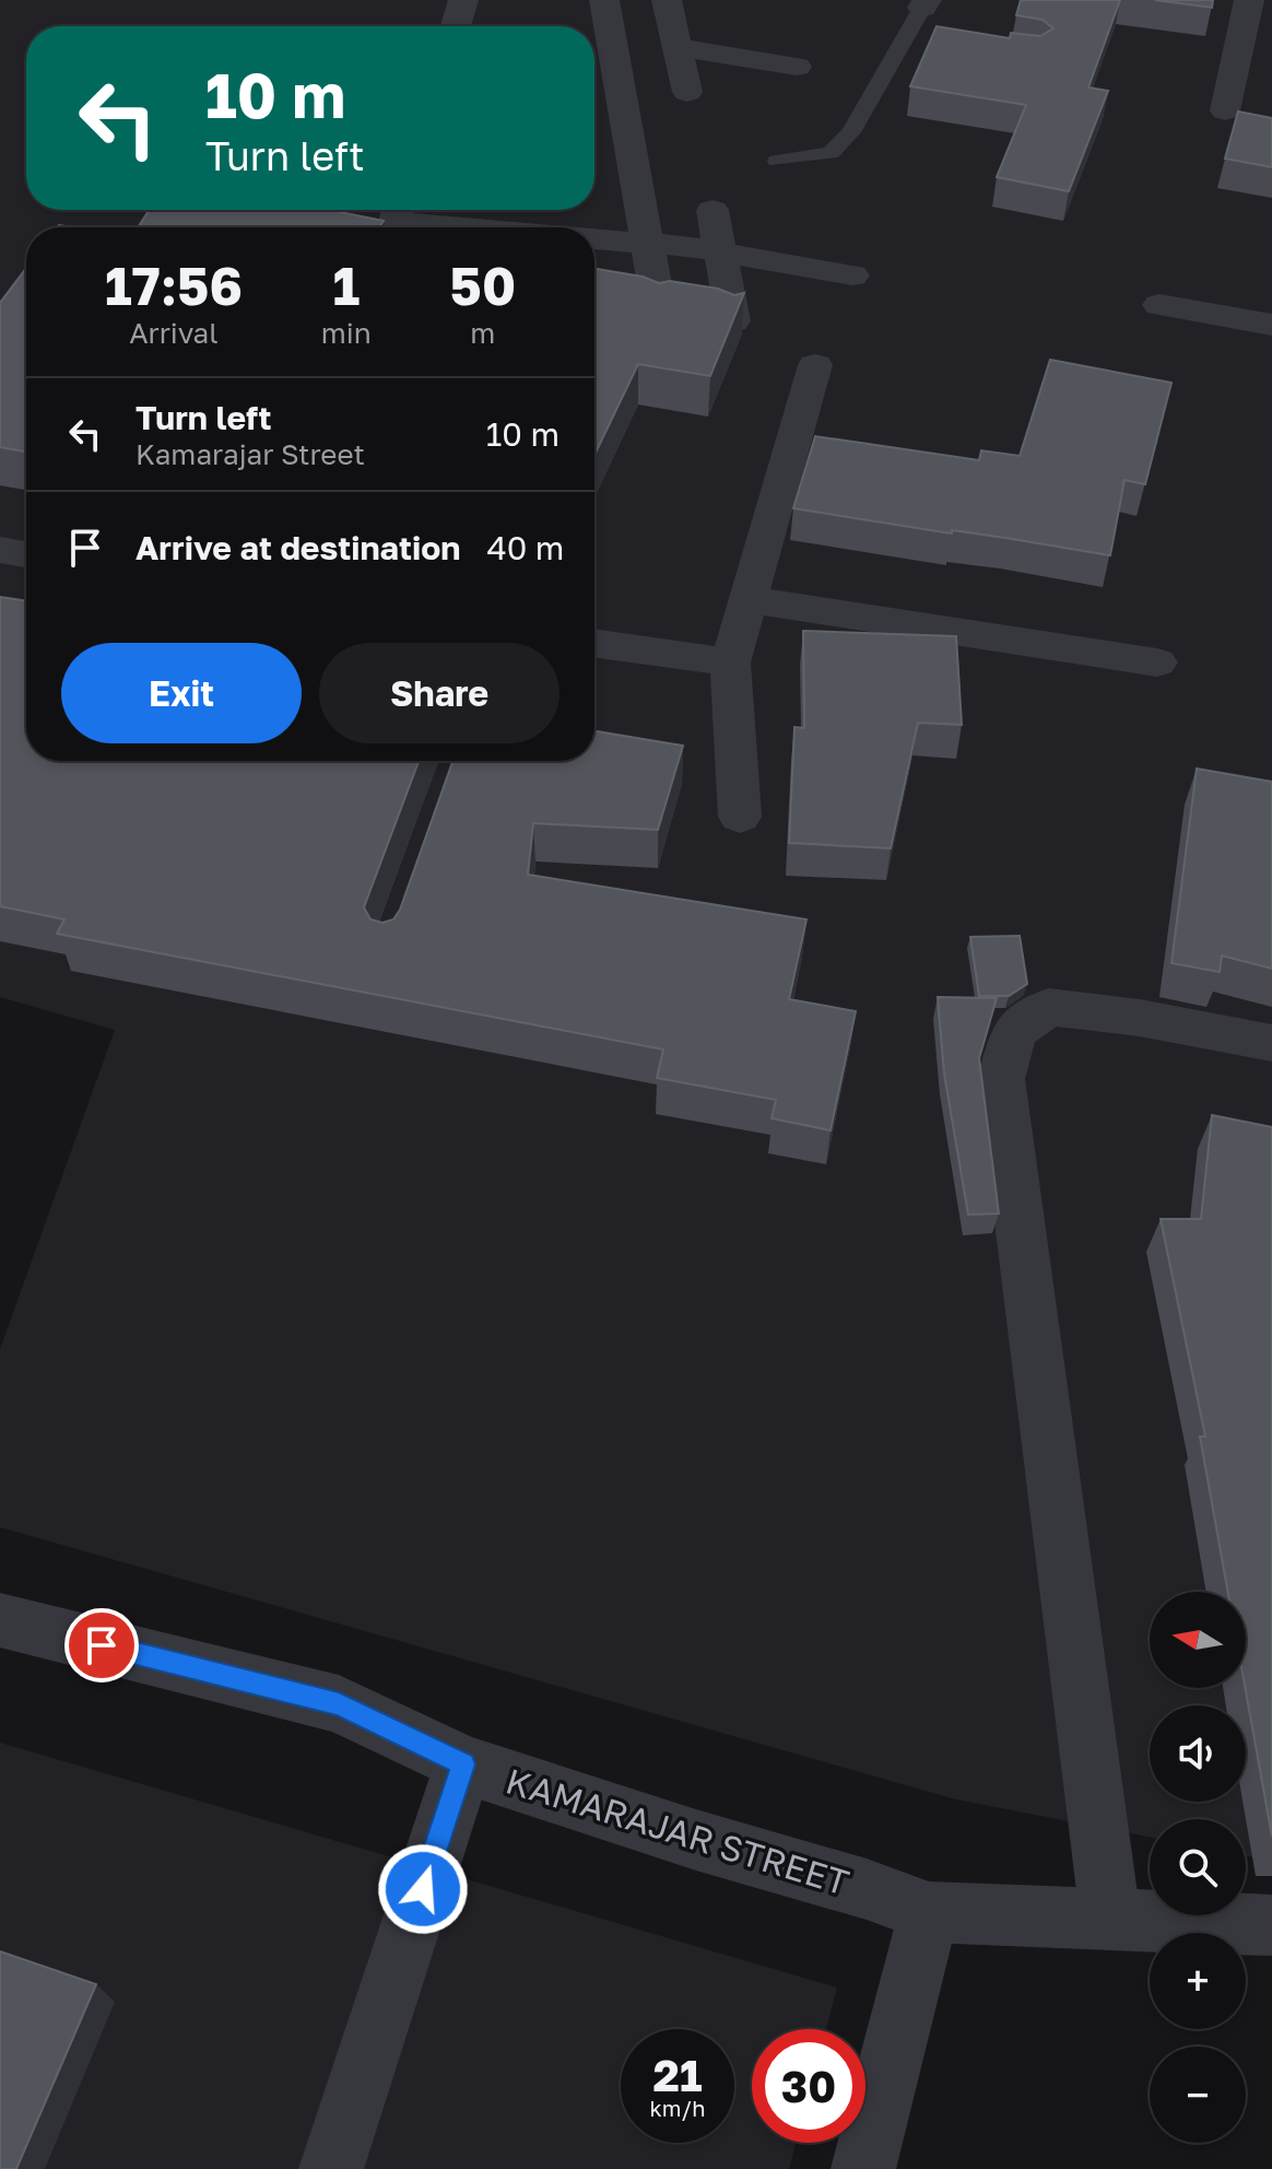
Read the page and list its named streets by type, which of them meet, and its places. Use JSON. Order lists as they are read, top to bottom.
{
  "streets": {
    "street": ["KAMARAJAR STREET"]
  },
  "north": "left",
  "page": {
    "turn": ["10 m", "Turn left"],
    "eta": [
      "17:56",
      "Arrival",
      "1",
      "min",
      "50",
      "m"
    ],
    "list": [
      {
        "name": "Turn left",
        "note": "Kamarajar Street",
        "value": "10 m"
      },
      {
        "name": "Arrive at destination",
        "value": "40 m"
      }
    ],
    "buttons": ["Exit", "Share"],
    "map_buttons": ["+", "−"],
    "speed": "21 km/h",
    "limit": "30"
  }
}
